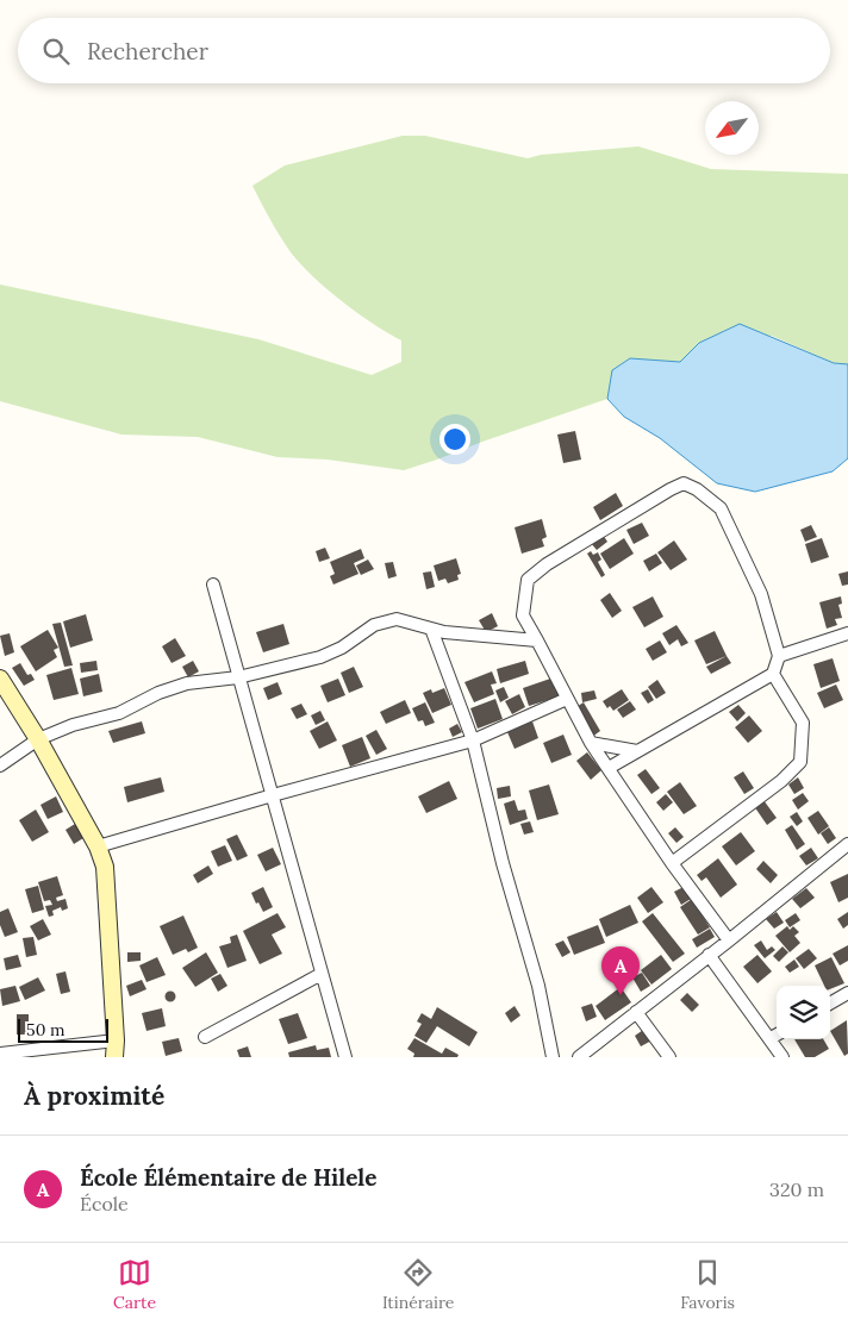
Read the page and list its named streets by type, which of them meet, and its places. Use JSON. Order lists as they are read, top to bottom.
{
  "scale_bar": "50 m",
  "north": "bottom left",
  "page": {
    "search": "Rechercher",
    "pins": "A",
    "scale": "50 m",
    "heading": "À proximité",
    "list": [
      {
        "mark": "A",
        "name": "École Élémentaire de Hilele",
        "note": "École",
        "value": "320 m"
      }
    ],
    "nav": ["Carte", "Itinéraire", "Favoris"]
  }
}
